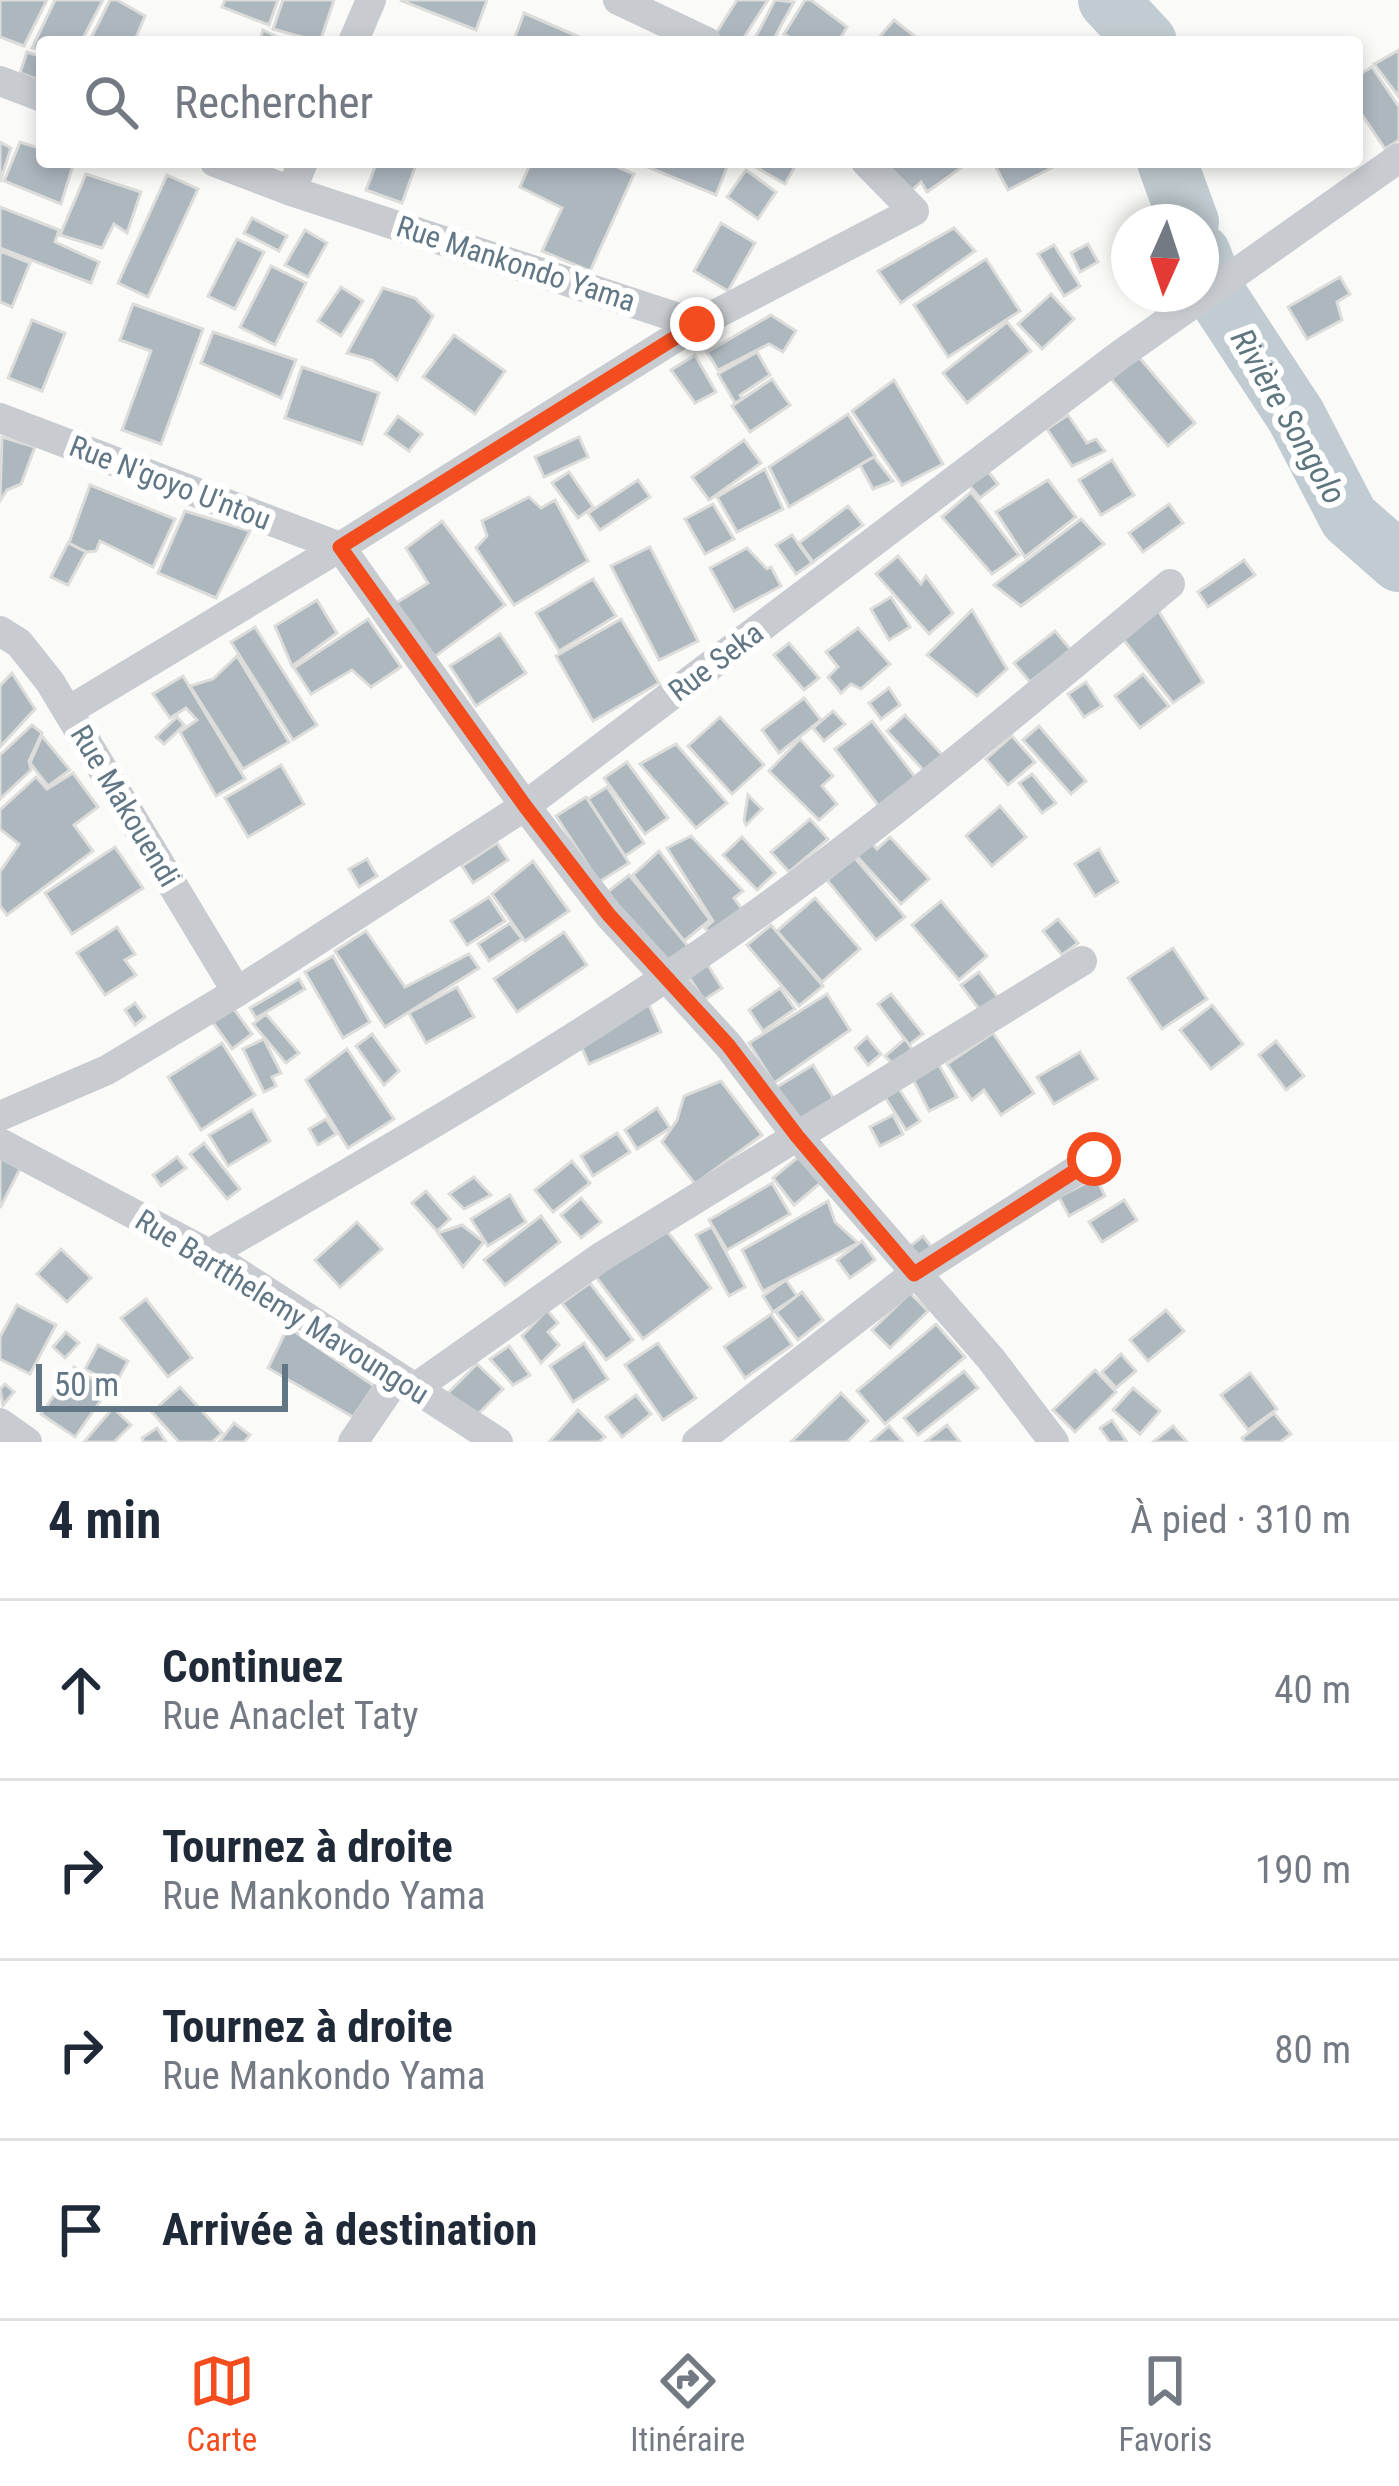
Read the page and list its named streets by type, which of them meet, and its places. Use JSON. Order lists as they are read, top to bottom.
{
  "streets": {
    "street": [
      "Rue Mankondo Yama",
      "Rue N'goyo U'ntou",
      "Rue Seka",
      "Rue Makouendi",
      "Rue Bartthelemy Mavoungou"
    ]
  },
  "crossings": [
    ["Rue Mankondo Yama", "Rue N'goyo U'ntou"],
    ["Rue Mankondo Yama", "Rue Makouendi"],
    ["Rue Seka", "Rue Makouendi"]
  ],
  "water": ["Rivière Songolo"],
  "scale_bar": "50 m",
  "north": "bottom",
  "page": {
    "search": "Rechercher",
    "scale": "50 m",
    "heading": ["4 min", "À pied · 310 m"],
    "list": [
      ["Continuez", "Rue Anaclet Taty", "40 m"],
      ["Tournez à droite", "Rue Mankondo Yama", "190 m"],
      ["Tournez à droite", "Rue Mankondo Yama", "80 m"],
      "Arrivée à destination"
    ],
    "nav": ["Carte", "Itinéraire", "Favoris"]
  }
}
